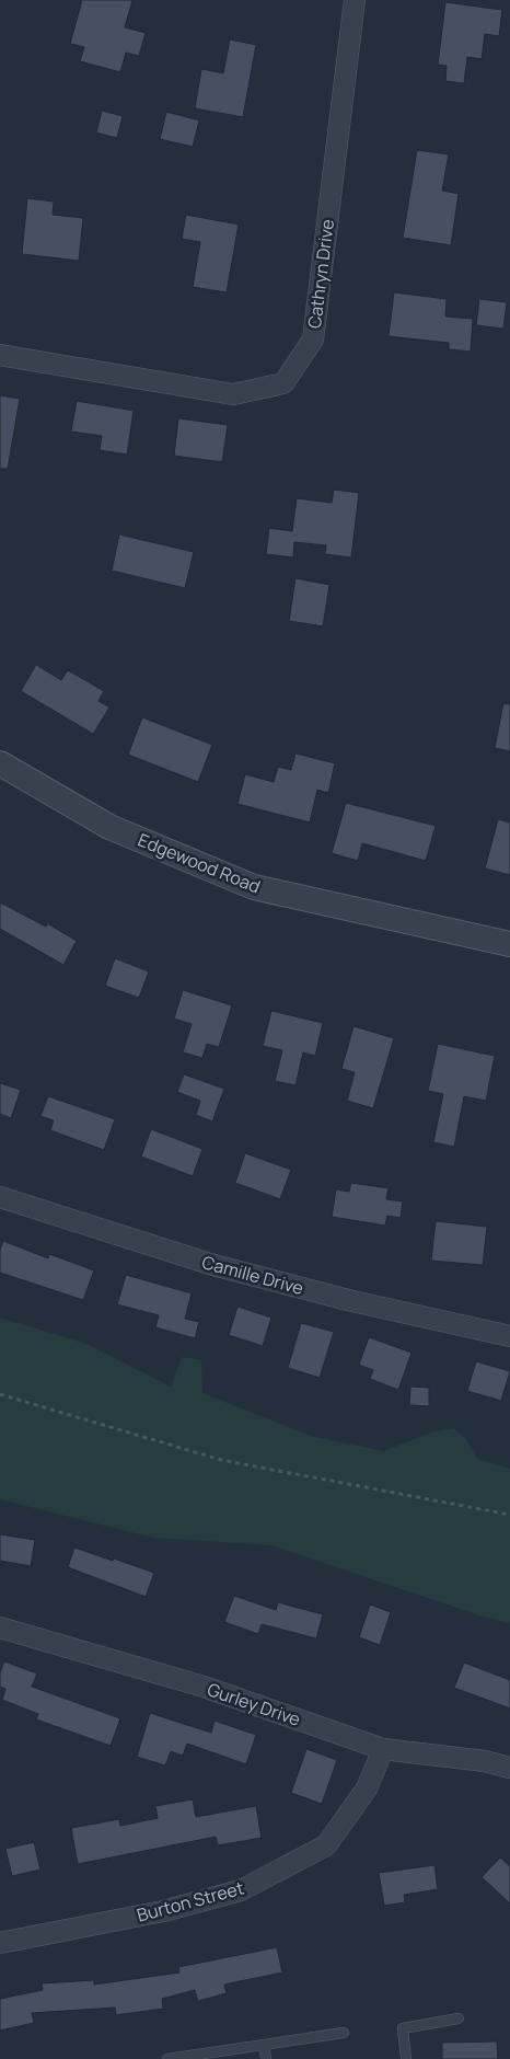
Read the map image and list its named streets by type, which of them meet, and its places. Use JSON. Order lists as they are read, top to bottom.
{
  "streets": {
    "street": [
      "Cathryn Drive",
      "Edgewood Road",
      "Camille Drive",
      "Gurley Drive",
      "Burton Street"
    ]
  },
  "crossings": [
    ["Gurley Drive", "Burton Street"]
  ]
}
